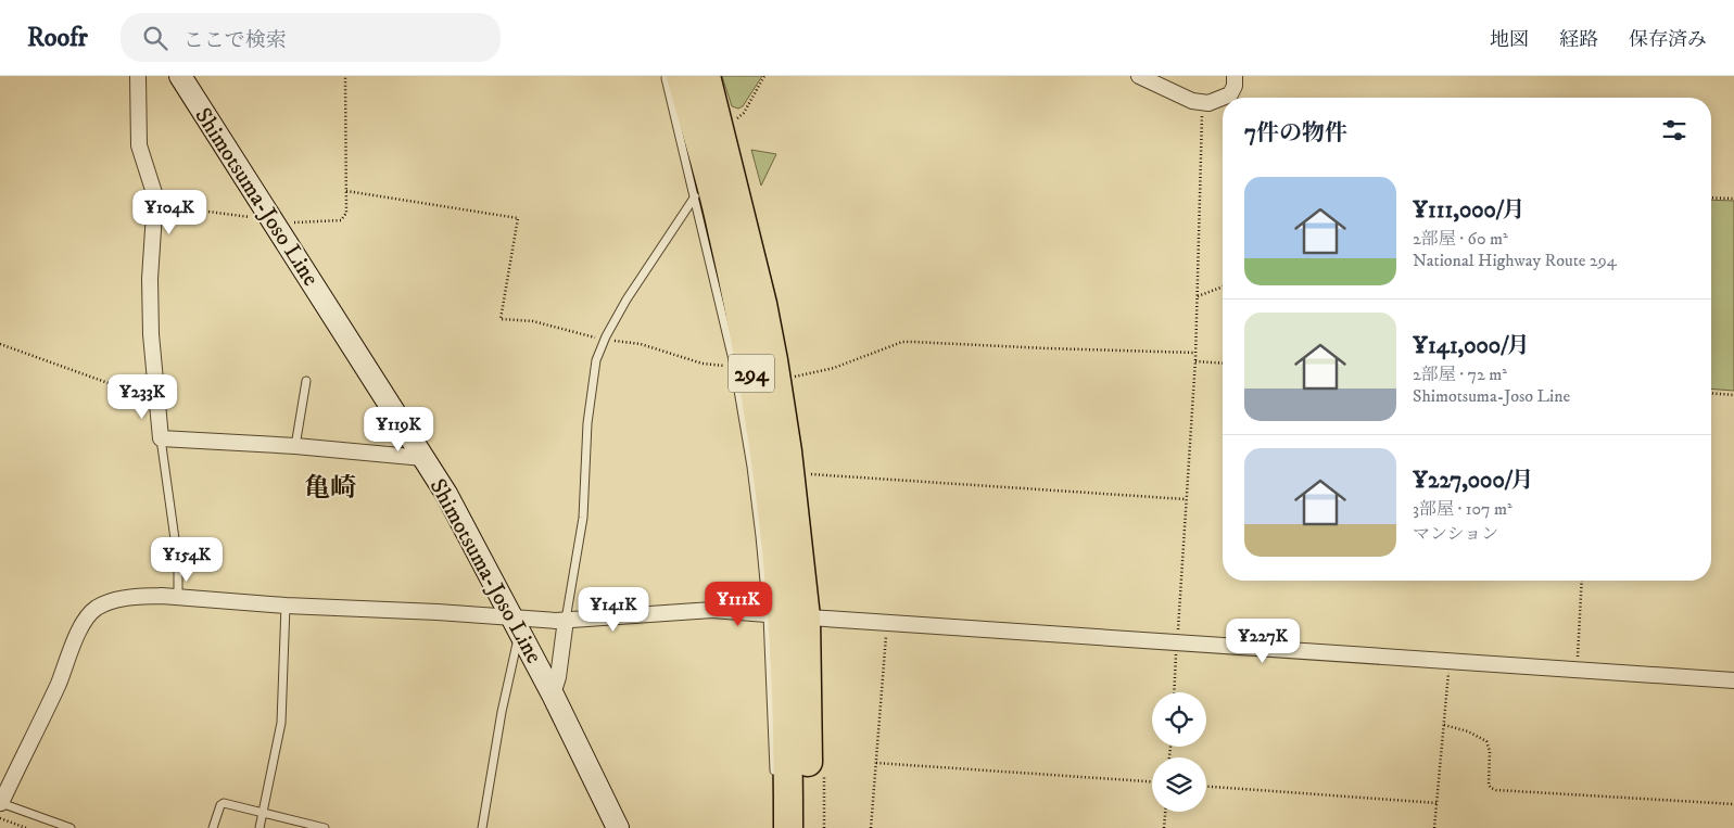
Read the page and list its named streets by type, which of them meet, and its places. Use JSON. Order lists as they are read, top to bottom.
{
  "streets": {
    "highway": ["294"],
    "main road": ["Shimotsuma-Joso Line"]
  },
  "districts": ["亀崎"],
  "page": {
    "header": "Roofr",
    "search": "ここで検索",
    "nav": ["地図", "経路", "保存済み"],
    "heading": "7件の物件",
    "list": [
      {
        "name": "¥111,000/月",
        "note": "2部屋 · 60 m² · National Highway Route 294"
      },
      {
        "name": "¥141,000/月",
        "note": "2部屋 · 72 m² · Shimotsuma-Joso Line"
      },
      {
        "name": "¥227,000/月",
        "note": "3部屋 · 107 m² · マンション"
      }
    ],
    "price": [
      "¥104K",
      "¥233K",
      "¥119K",
      "¥154K",
      "¥111K",
      "¥141K",
      "¥227K"
    ]
  }
}
